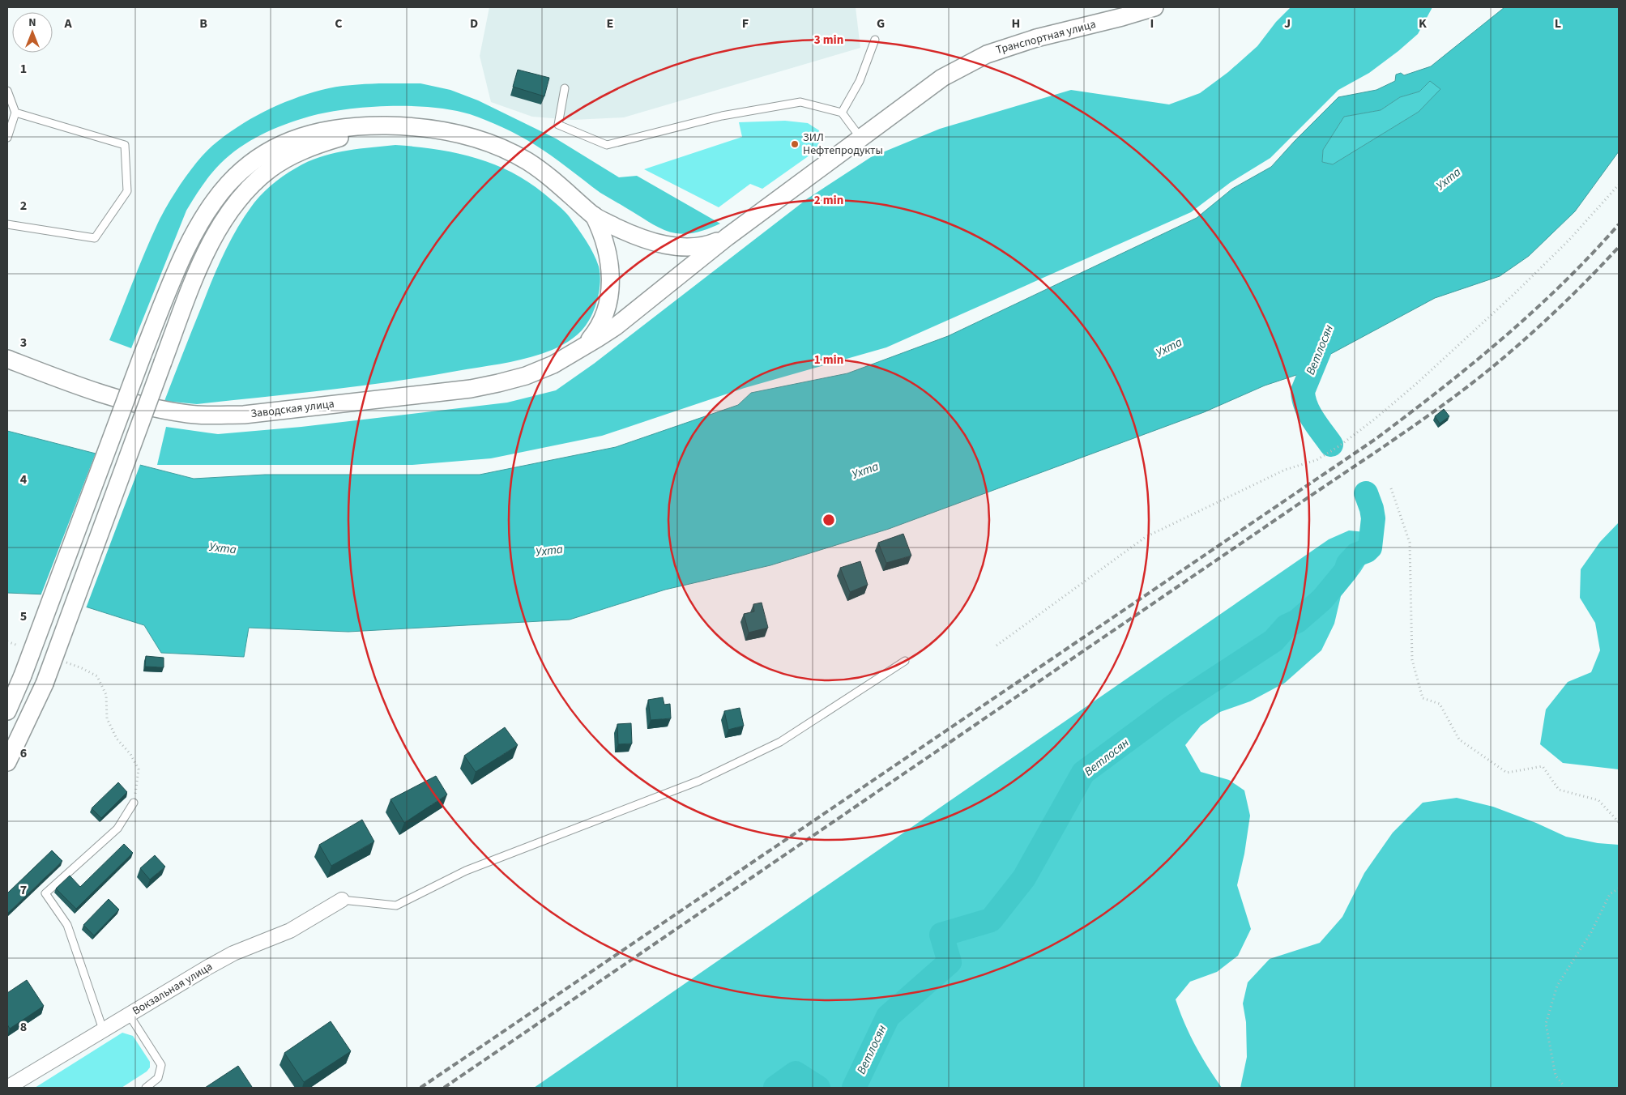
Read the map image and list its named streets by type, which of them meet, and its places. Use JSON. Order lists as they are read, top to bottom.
{
  "streets": {
    "street": ["Транспортная улица", "Заводская улица", "Вокзальная улица"]
  },
  "crossings": [
    ["Транспортная улица", "Заводская улица"]
  ],
  "water": ["Ухта", "Ветлосян"],
  "places": ["ЗИЛ Нефтепродукты"],
  "north": "top",
  "grid": {
    "columns": [
      "A",
      "B",
      "C",
      "D",
      "E",
      "F",
      "G",
      "H",
      "I",
      "J",
      "K",
      "L"
    ],
    "rows": [
      "1",
      "2",
      "3",
      "4",
      "5",
      "6",
      "7",
      "8"
    ]
  },
  "rings": ["3 min", "2 min", "1 min"]
}
